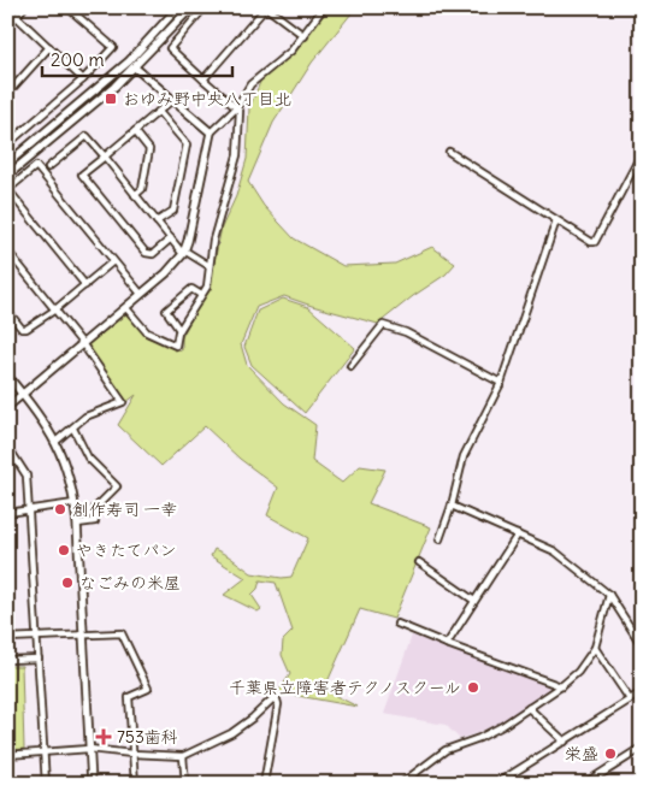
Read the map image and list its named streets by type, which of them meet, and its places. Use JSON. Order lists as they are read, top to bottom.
{
  "places": {
    "transit": ["おゆみ野中央八丁目北"],
    "other": [
      "創作寿司 一幸",
      "やきたてパン",
      "なごみの米屋",
      "千葉県立障害者テクノスクール",
      "栄盛"
    ],
    "health": ["753歯科"]
  },
  "scale_bar": "200 m"
}
